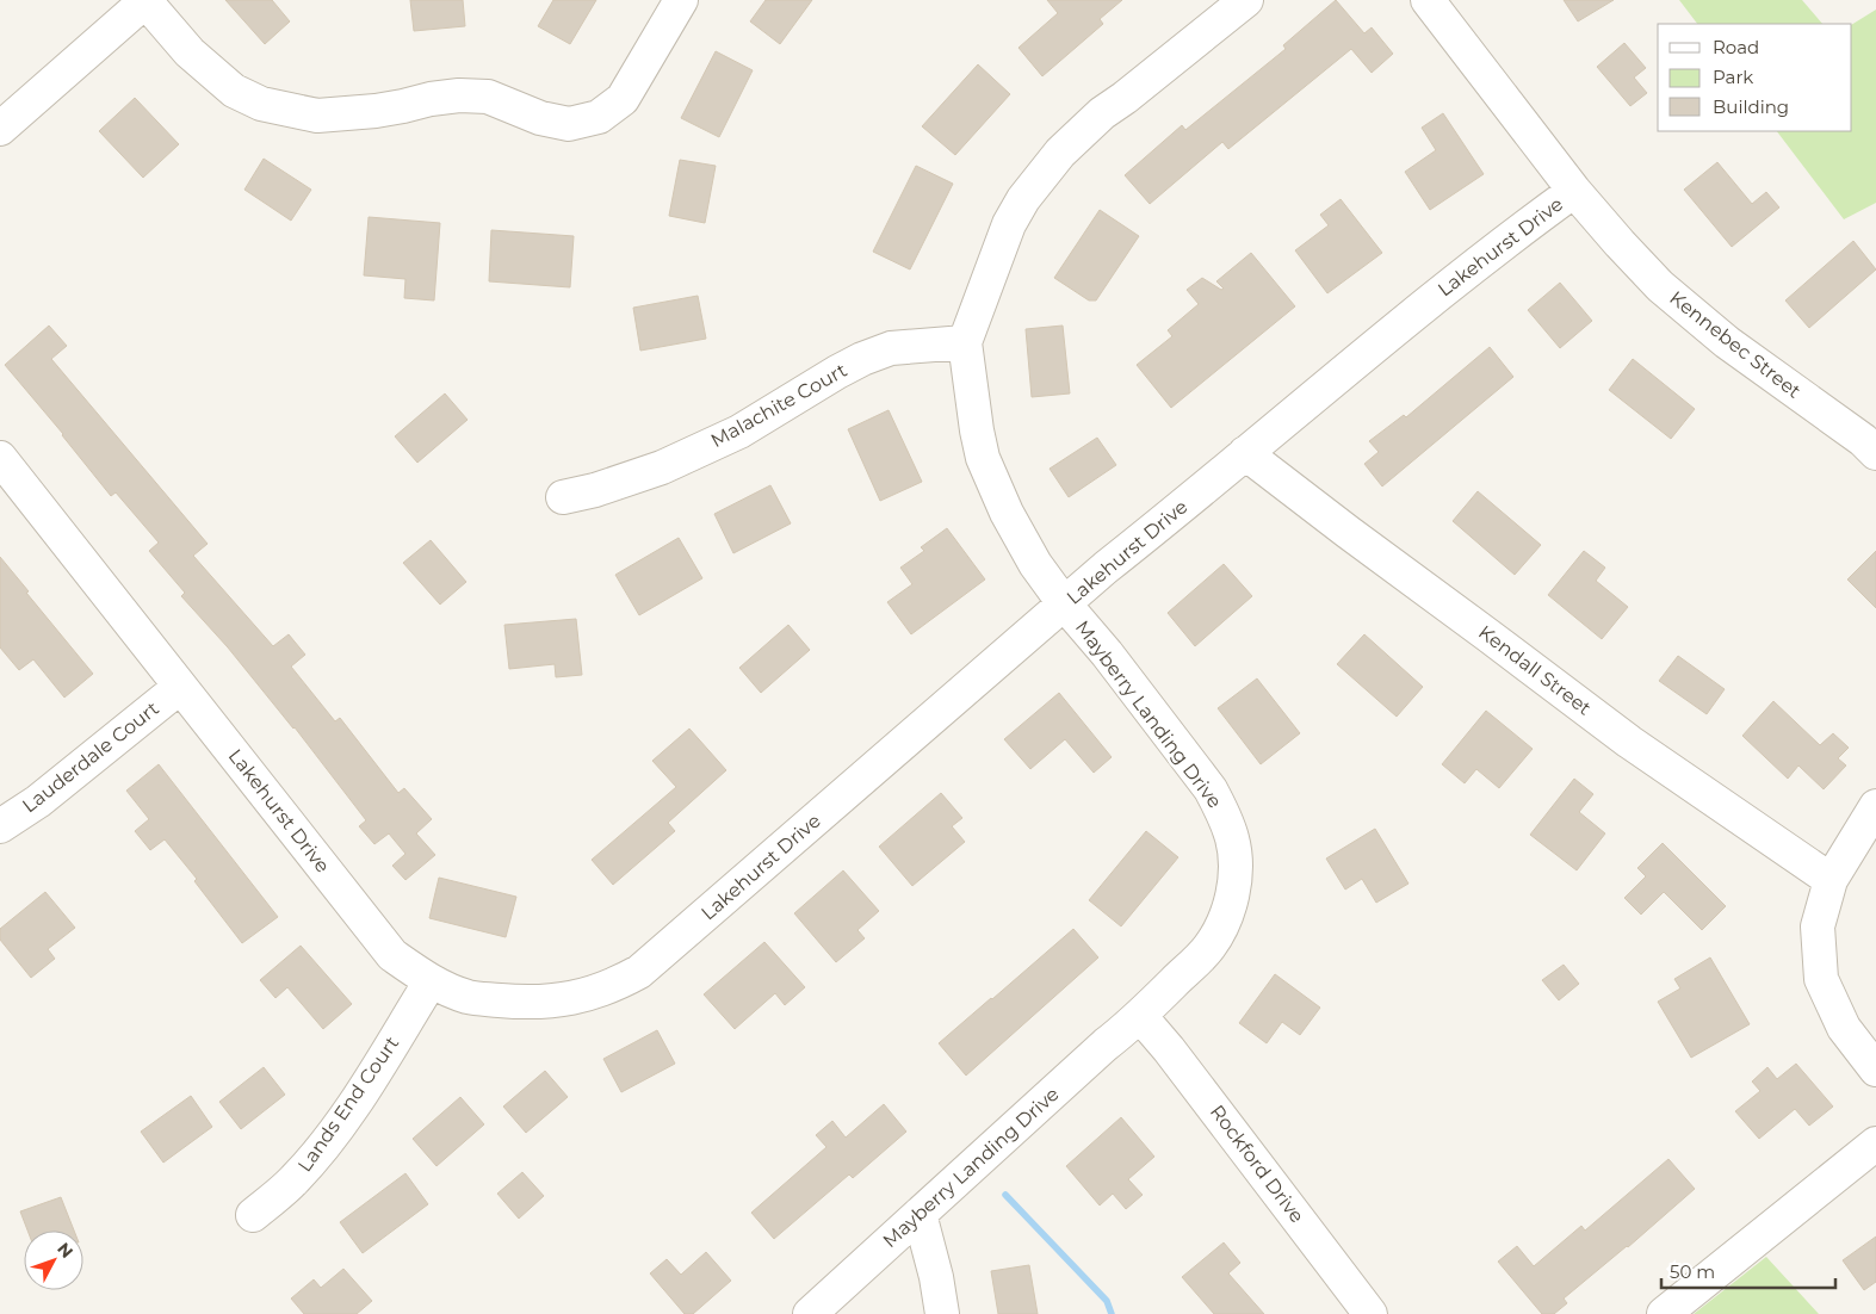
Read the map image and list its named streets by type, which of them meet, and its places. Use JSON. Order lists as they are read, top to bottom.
{
  "streets": {
    "street": [
      "Lakehurst Drive",
      "Kennebec Street",
      "Malachite Court",
      "Kendall Street",
      "Mayberry Landing Drive",
      "Lauderdale Court",
      "Lands End Court",
      "Rockford Drive"
    ]
  },
  "crossings": [
    ["Lakehurst Drive", "Kennebec Street"],
    ["Lakehurst Drive", "Kendall Street"],
    ["Lakehurst Drive", "Mayberry Landing Drive"],
    ["Lakehurst Drive", "Lauderdale Court"],
    ["Lakehurst Drive", "Lands End Court"],
    ["Malachite Court", "Mayberry Landing Drive"],
    ["Mayberry Landing Drive", "Rockford Drive"]
  ],
  "legend": ["Road", "Park", "Building"],
  "scale_bar": "50 m",
  "north": "top right"
}
